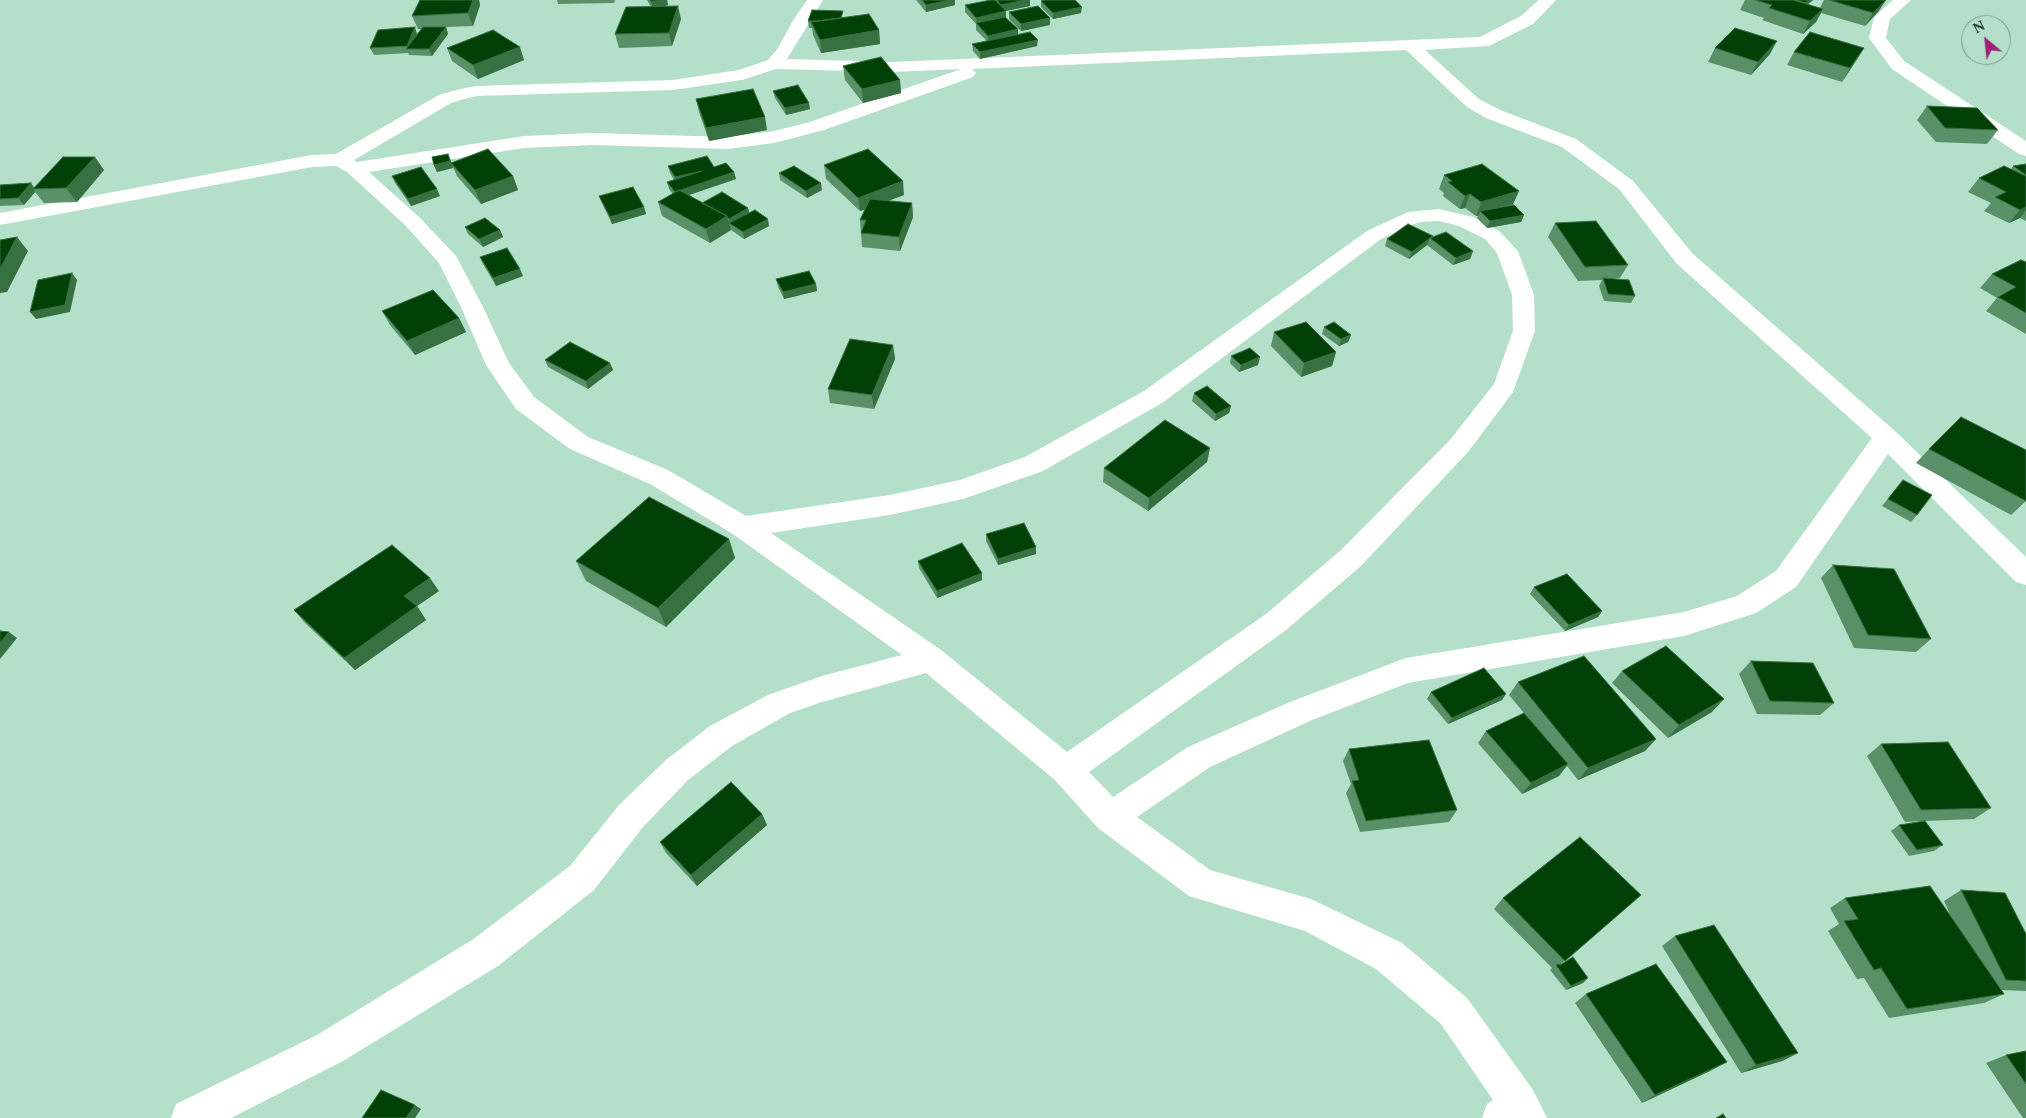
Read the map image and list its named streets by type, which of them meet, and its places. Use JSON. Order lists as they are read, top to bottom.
{
  "north": "top left"
}
